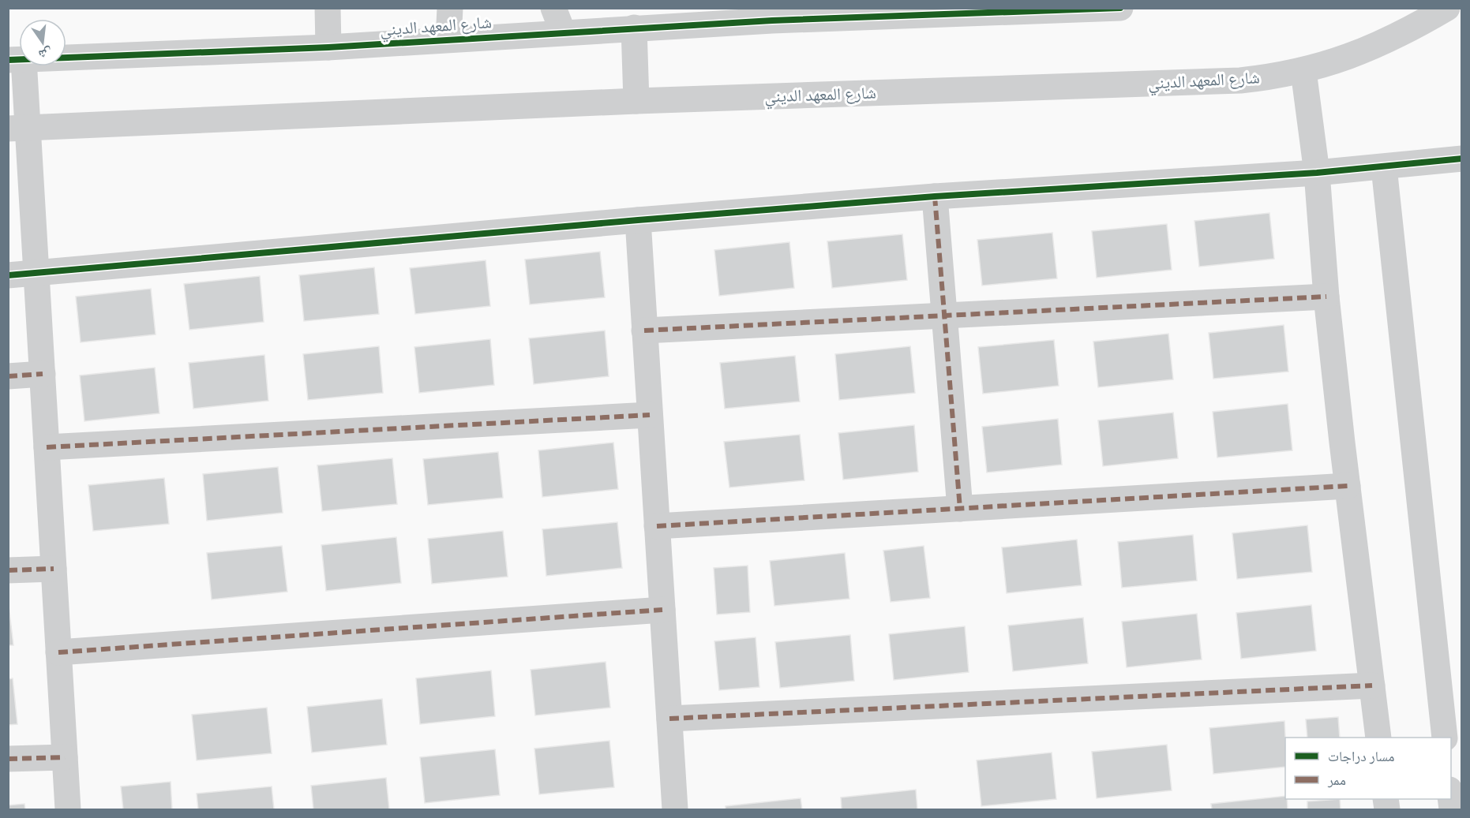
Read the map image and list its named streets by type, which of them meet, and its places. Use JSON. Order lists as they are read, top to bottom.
{
  "streets": {
    "street": ["شارع المعهد الديني"]
  },
  "legend": ["مسار دراجات", "ممر"],
  "north": "bottom"
}
